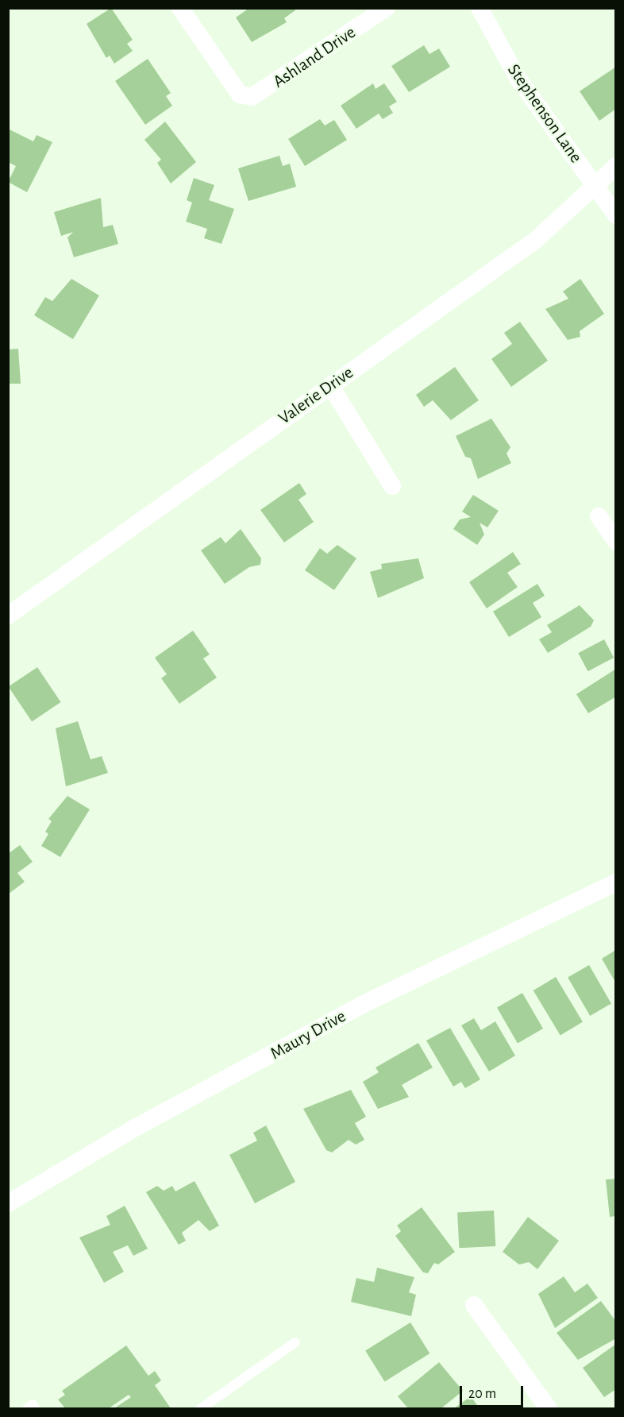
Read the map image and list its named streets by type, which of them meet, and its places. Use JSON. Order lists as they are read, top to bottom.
{
  "streets": {
    "street": [
      "Ashland Drive",
      "Stephenson Lane",
      "Valerie Drive",
      "Maury Drive"
    ]
  },
  "crossings": [
    ["Stephenson Lane", "Valerie Drive"]
  ],
  "scale_bar": "20 m"
}
